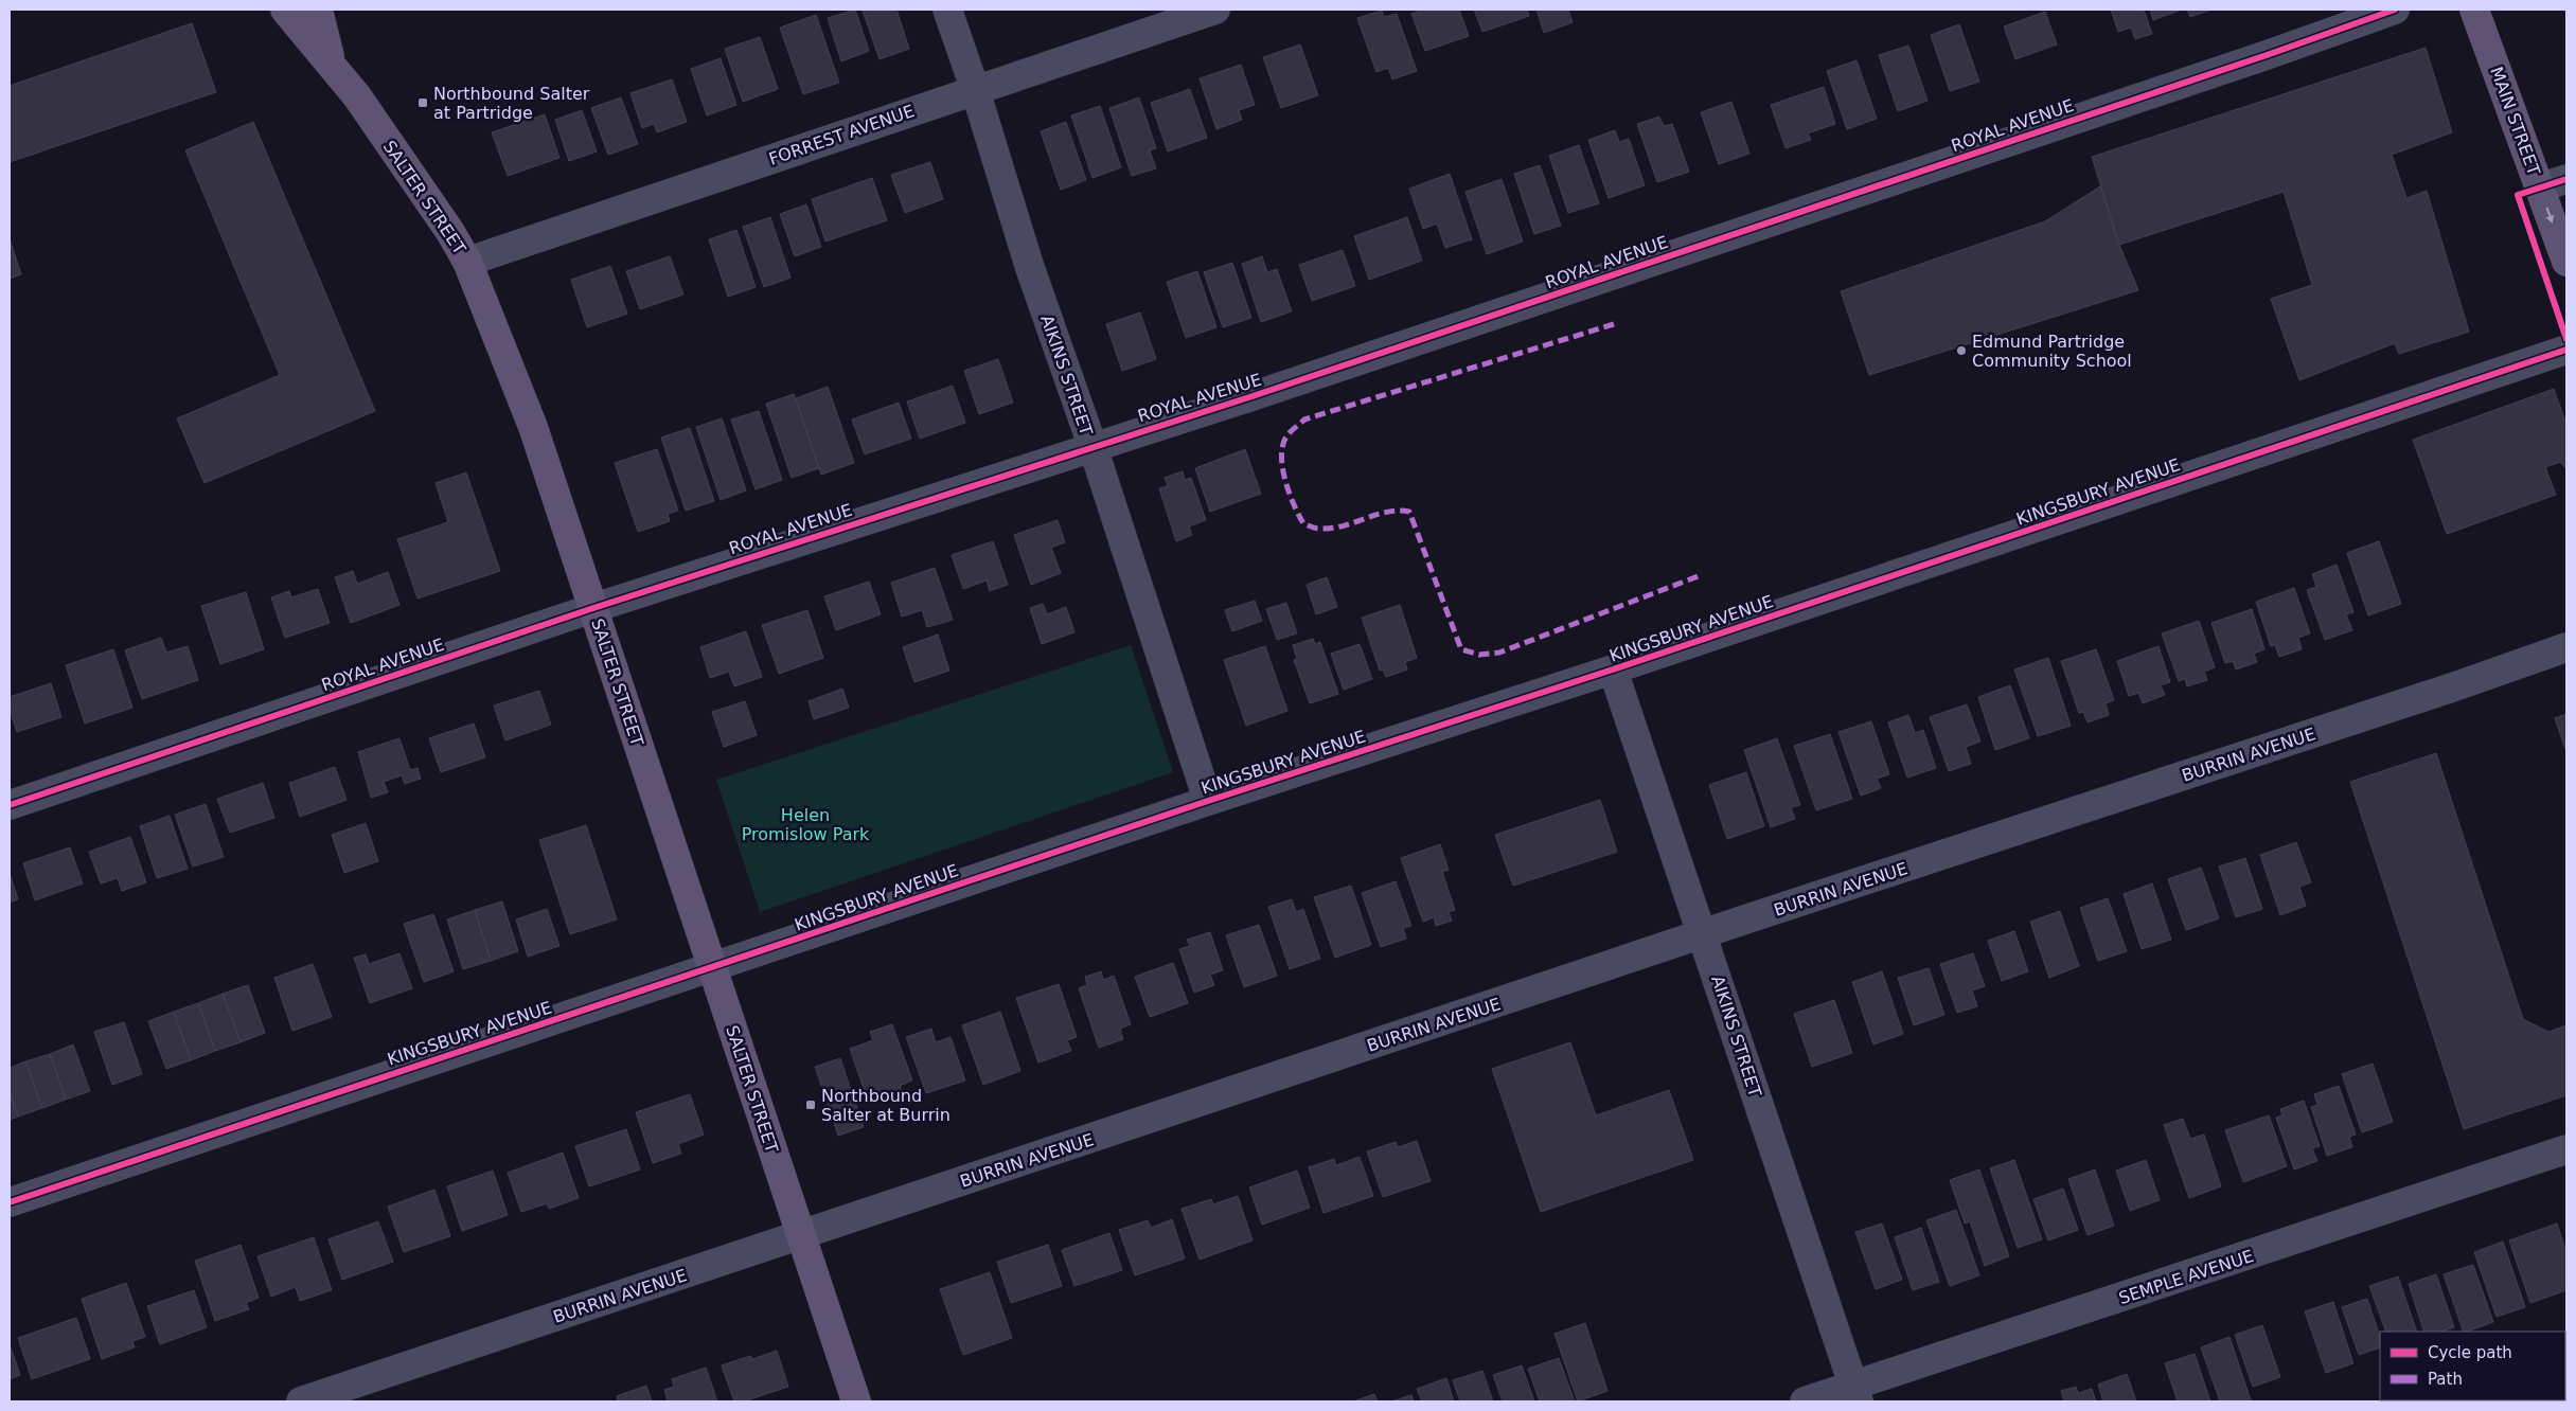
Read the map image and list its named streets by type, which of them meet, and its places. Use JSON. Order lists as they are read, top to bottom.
{
  "streets": {
    "main road": ["MAIN STREET", "SALTER STREET"],
    "street": [
      "ROYAL AVENUE",
      "FORREST AVENUE",
      "AIKINS STREET",
      "KINGSBURY AVENUE",
      "BURRIN AVENUE",
      "SEMPLE AVENUE"
    ]
  },
  "crossings": [
    ["ROYAL AVENUE", "SALTER STREET"],
    ["ROYAL AVENUE", "AIKINS STREET"],
    ["FORREST AVENUE", "SALTER STREET"],
    ["FORREST AVENUE", "AIKINS STREET"],
    ["SALTER STREET", "KINGSBURY AVENUE"],
    ["SALTER STREET", "BURRIN AVENUE"],
    ["AIKINS STREET", "KINGSBURY AVENUE"],
    ["AIKINS STREET", "BURRIN AVENUE"],
    ["AIKINS STREET", "SEMPLE AVENUE"]
  ],
  "parks": ["Helen Promislow Park"],
  "places": {
    "transit": ["Northbound Salter at Partridge", "Northbound Salter at Burrin"],
    "other": ["Edmund Partridge Community School"]
  },
  "legend": ["Cycle path", "Path"]
}
